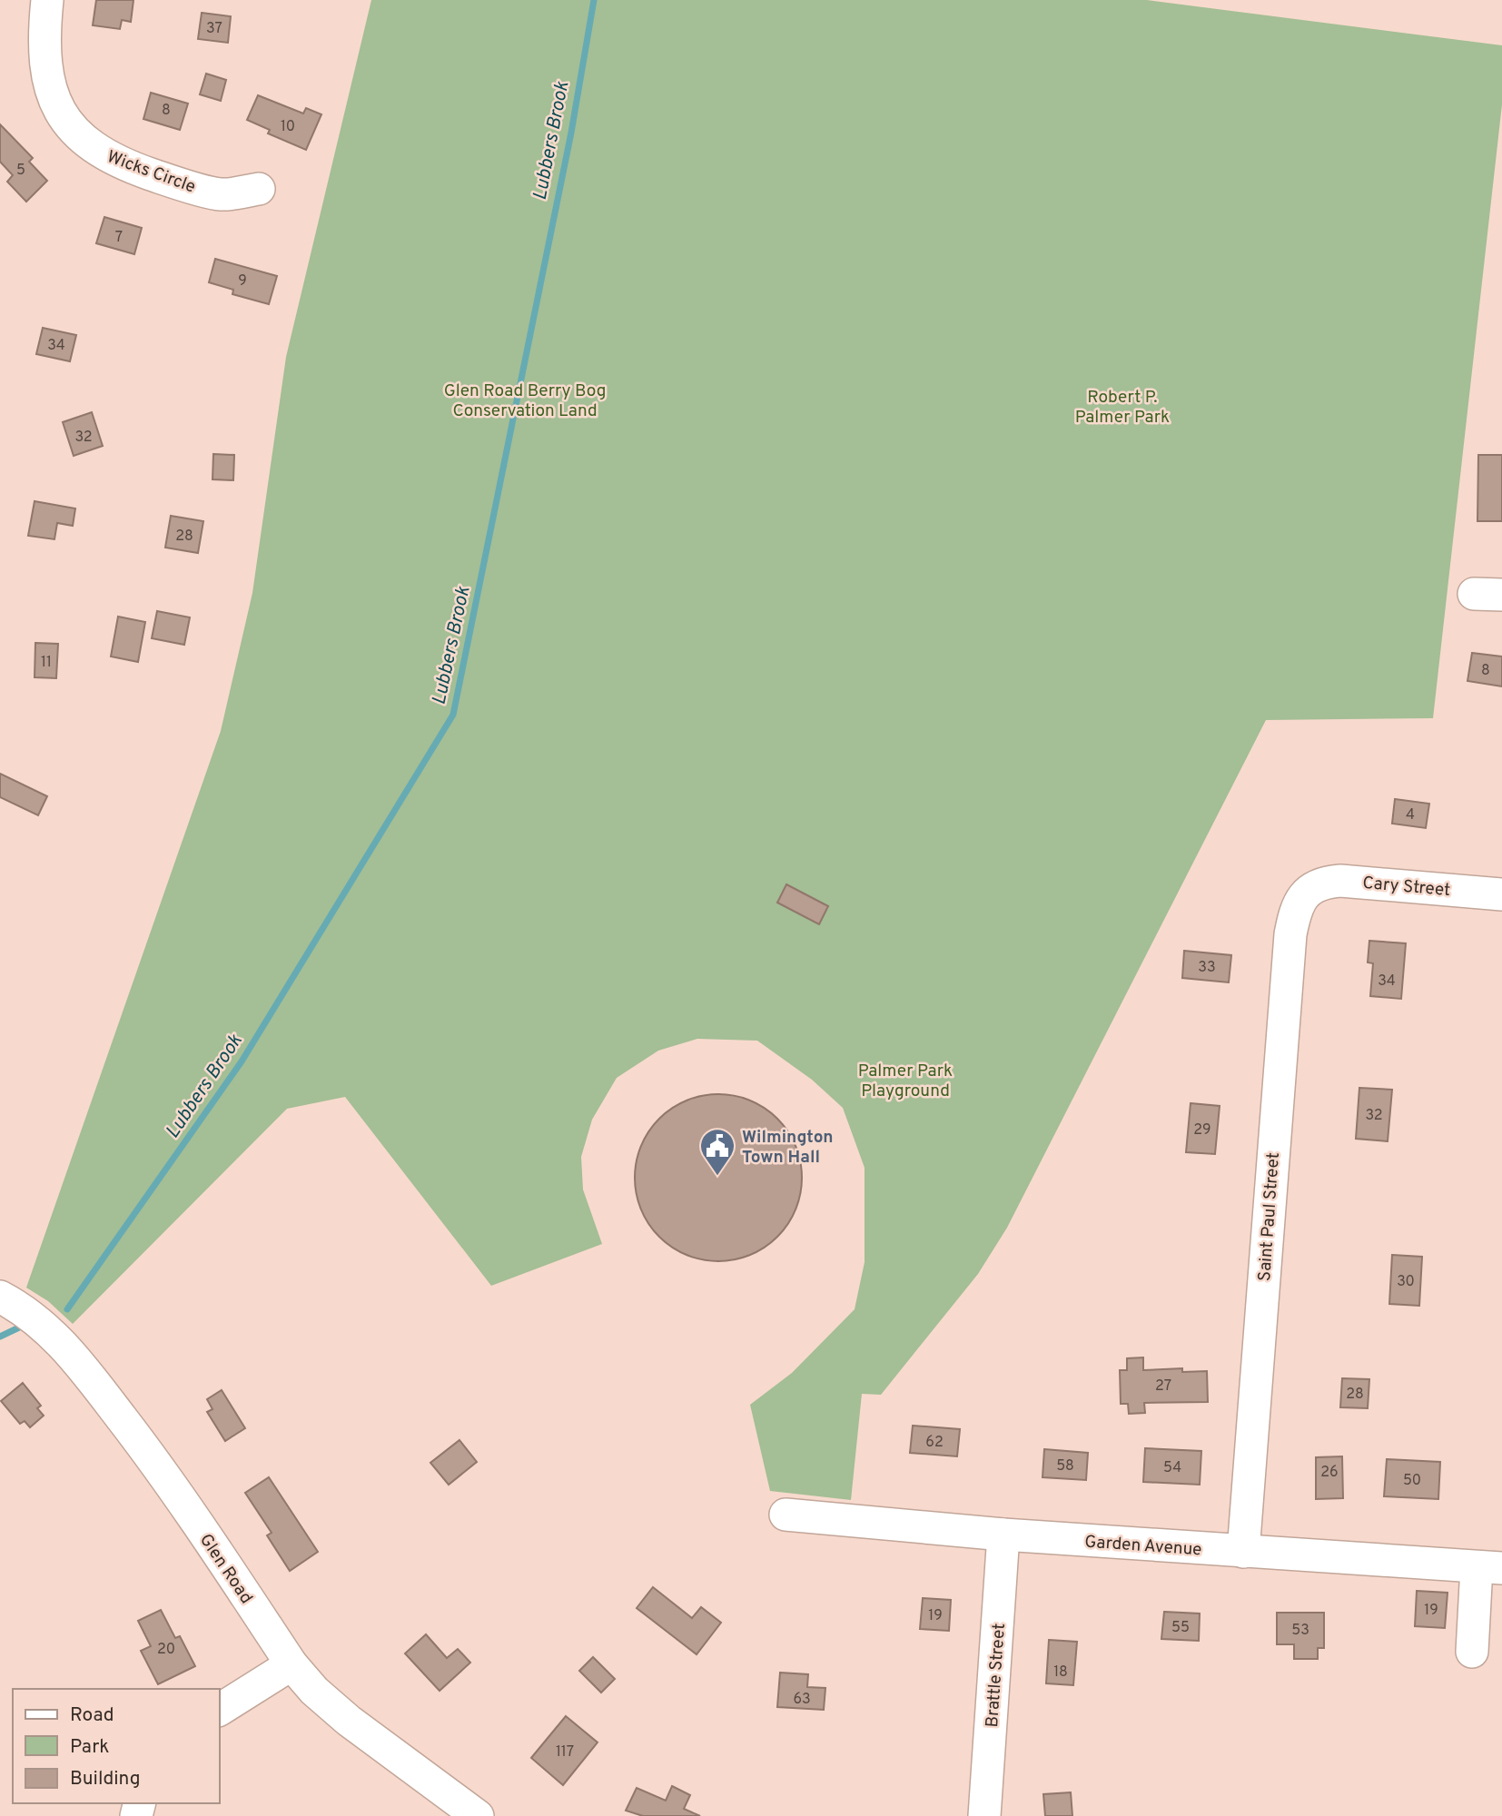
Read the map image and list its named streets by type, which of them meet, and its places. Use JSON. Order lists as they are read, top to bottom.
{
  "streets": {
    "street": [
      "Wicks Circle",
      "Cary Street",
      "Saint Paul Street",
      "Garden Avenue",
      "Glen Road",
      "Brattle Street"
    ]
  },
  "crossings": [
    ["Cary Street", "Saint Paul Street"],
    ["Saint Paul Street", "Garden Avenue"],
    ["Garden Avenue", "Brattle Street"]
  ],
  "water": ["Lubbers Brook"],
  "parks": ["Glen Road Berry Bog Conservation Land", "Robert P. Palmer Park", "Palmer Park Playground"],
  "places": {
    "public building": ["Wilmington Town Hall"]
  },
  "house_numbers": [
    "37",
    "8",
    "10",
    "5",
    "7",
    "9",
    "34",
    "32",
    "28",
    "11",
    "8",
    "4",
    "33",
    "34",
    "32",
    "29",
    "30",
    "27",
    "28",
    "62",
    "58",
    "54",
    "26",
    "50",
    "19",
    "19",
    "55",
    "53",
    "20",
    "18",
    "63",
    "117"
  ],
  "legend": ["Road", "Park", "Building"]
}
